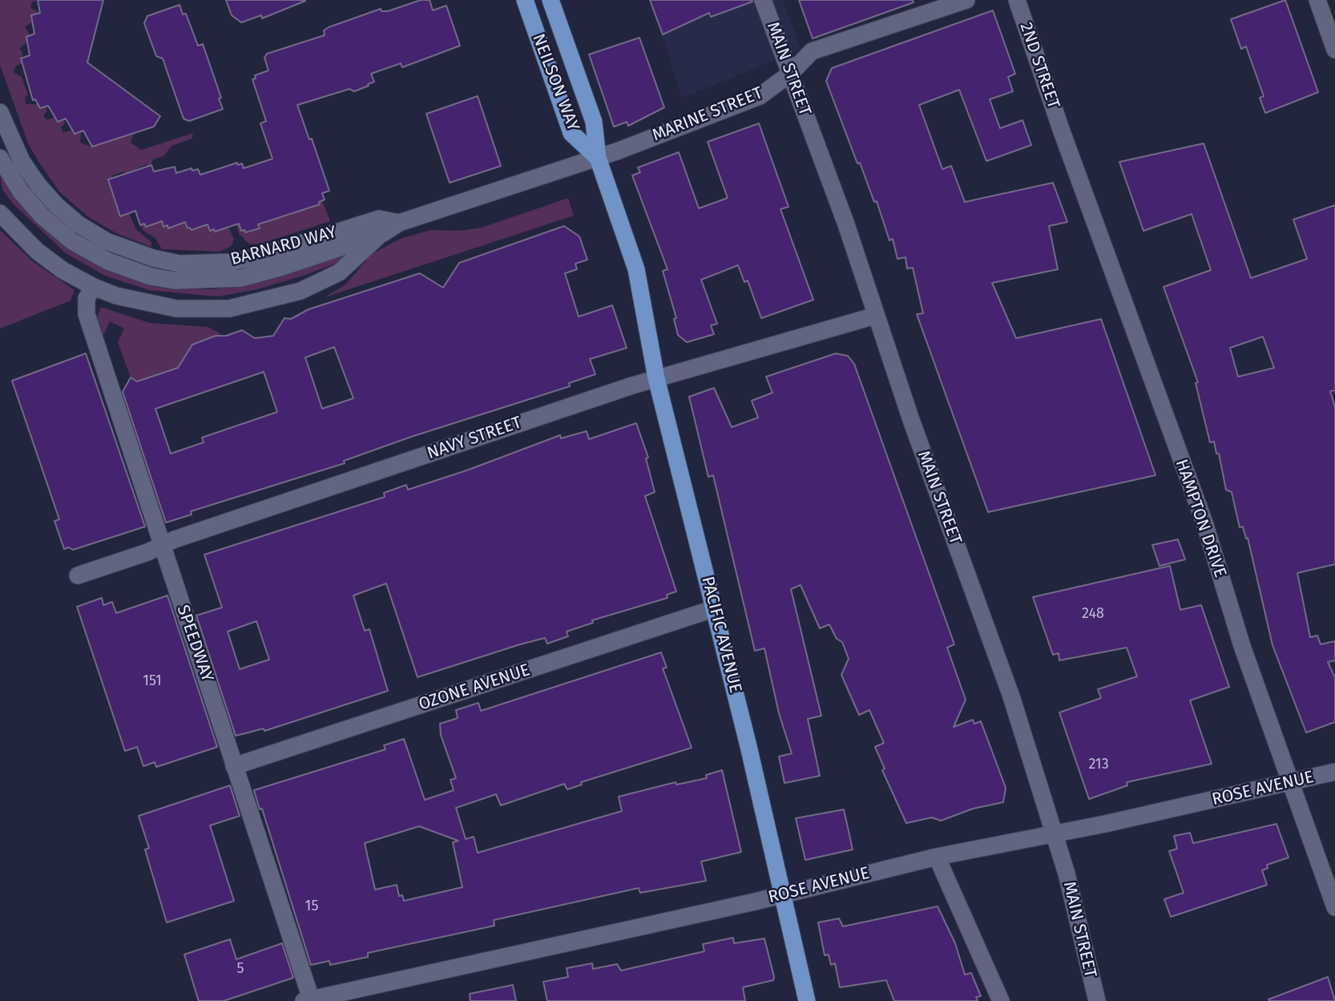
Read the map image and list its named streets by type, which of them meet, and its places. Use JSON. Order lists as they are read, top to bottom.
{
  "streets": {
    "main road": ["NEILSON WAY", "PACIFIC AVENUE"],
    "street": [
      "2ND STREET",
      "MAIN STREET",
      "MARINE STREET",
      "BARNARD WAY",
      "NAVY STREET",
      "HAMPTON DRIVE",
      "SPEEDWAY",
      "OZONE AVENUE",
      "ROSE AVENUE"
    ]
  },
  "crossings": [
    ["2ND STREET", "HAMPTON DRIVE"],
    ["MAIN STREET", "MARINE STREET"],
    ["MAIN STREET", "NAVY STREET"],
    ["MAIN STREET", "ROSE AVENUE"],
    ["NEILSON WAY", "MARINE STREET"],
    ["NEILSON WAY", "BARNARD WAY"],
    ["NEILSON WAY", "PACIFIC AVENUE"],
    ["MARINE STREET", "BARNARD WAY"],
    ["BARNARD WAY", "SPEEDWAY"],
    ["NAVY STREET", "PACIFIC AVENUE"],
    ["NAVY STREET", "SPEEDWAY"],
    ["HAMPTON DRIVE", "ROSE AVENUE"],
    ["PACIFIC AVENUE", "OZONE AVENUE"],
    ["PACIFIC AVENUE", "ROSE AVENUE"],
    ["SPEEDWAY", "OZONE AVENUE"],
    ["SPEEDWAY", "ROSE AVENUE"]
  ],
  "house_numbers": [
    "248",
    "151",
    "213",
    "15",
    "5"
  ]
}
